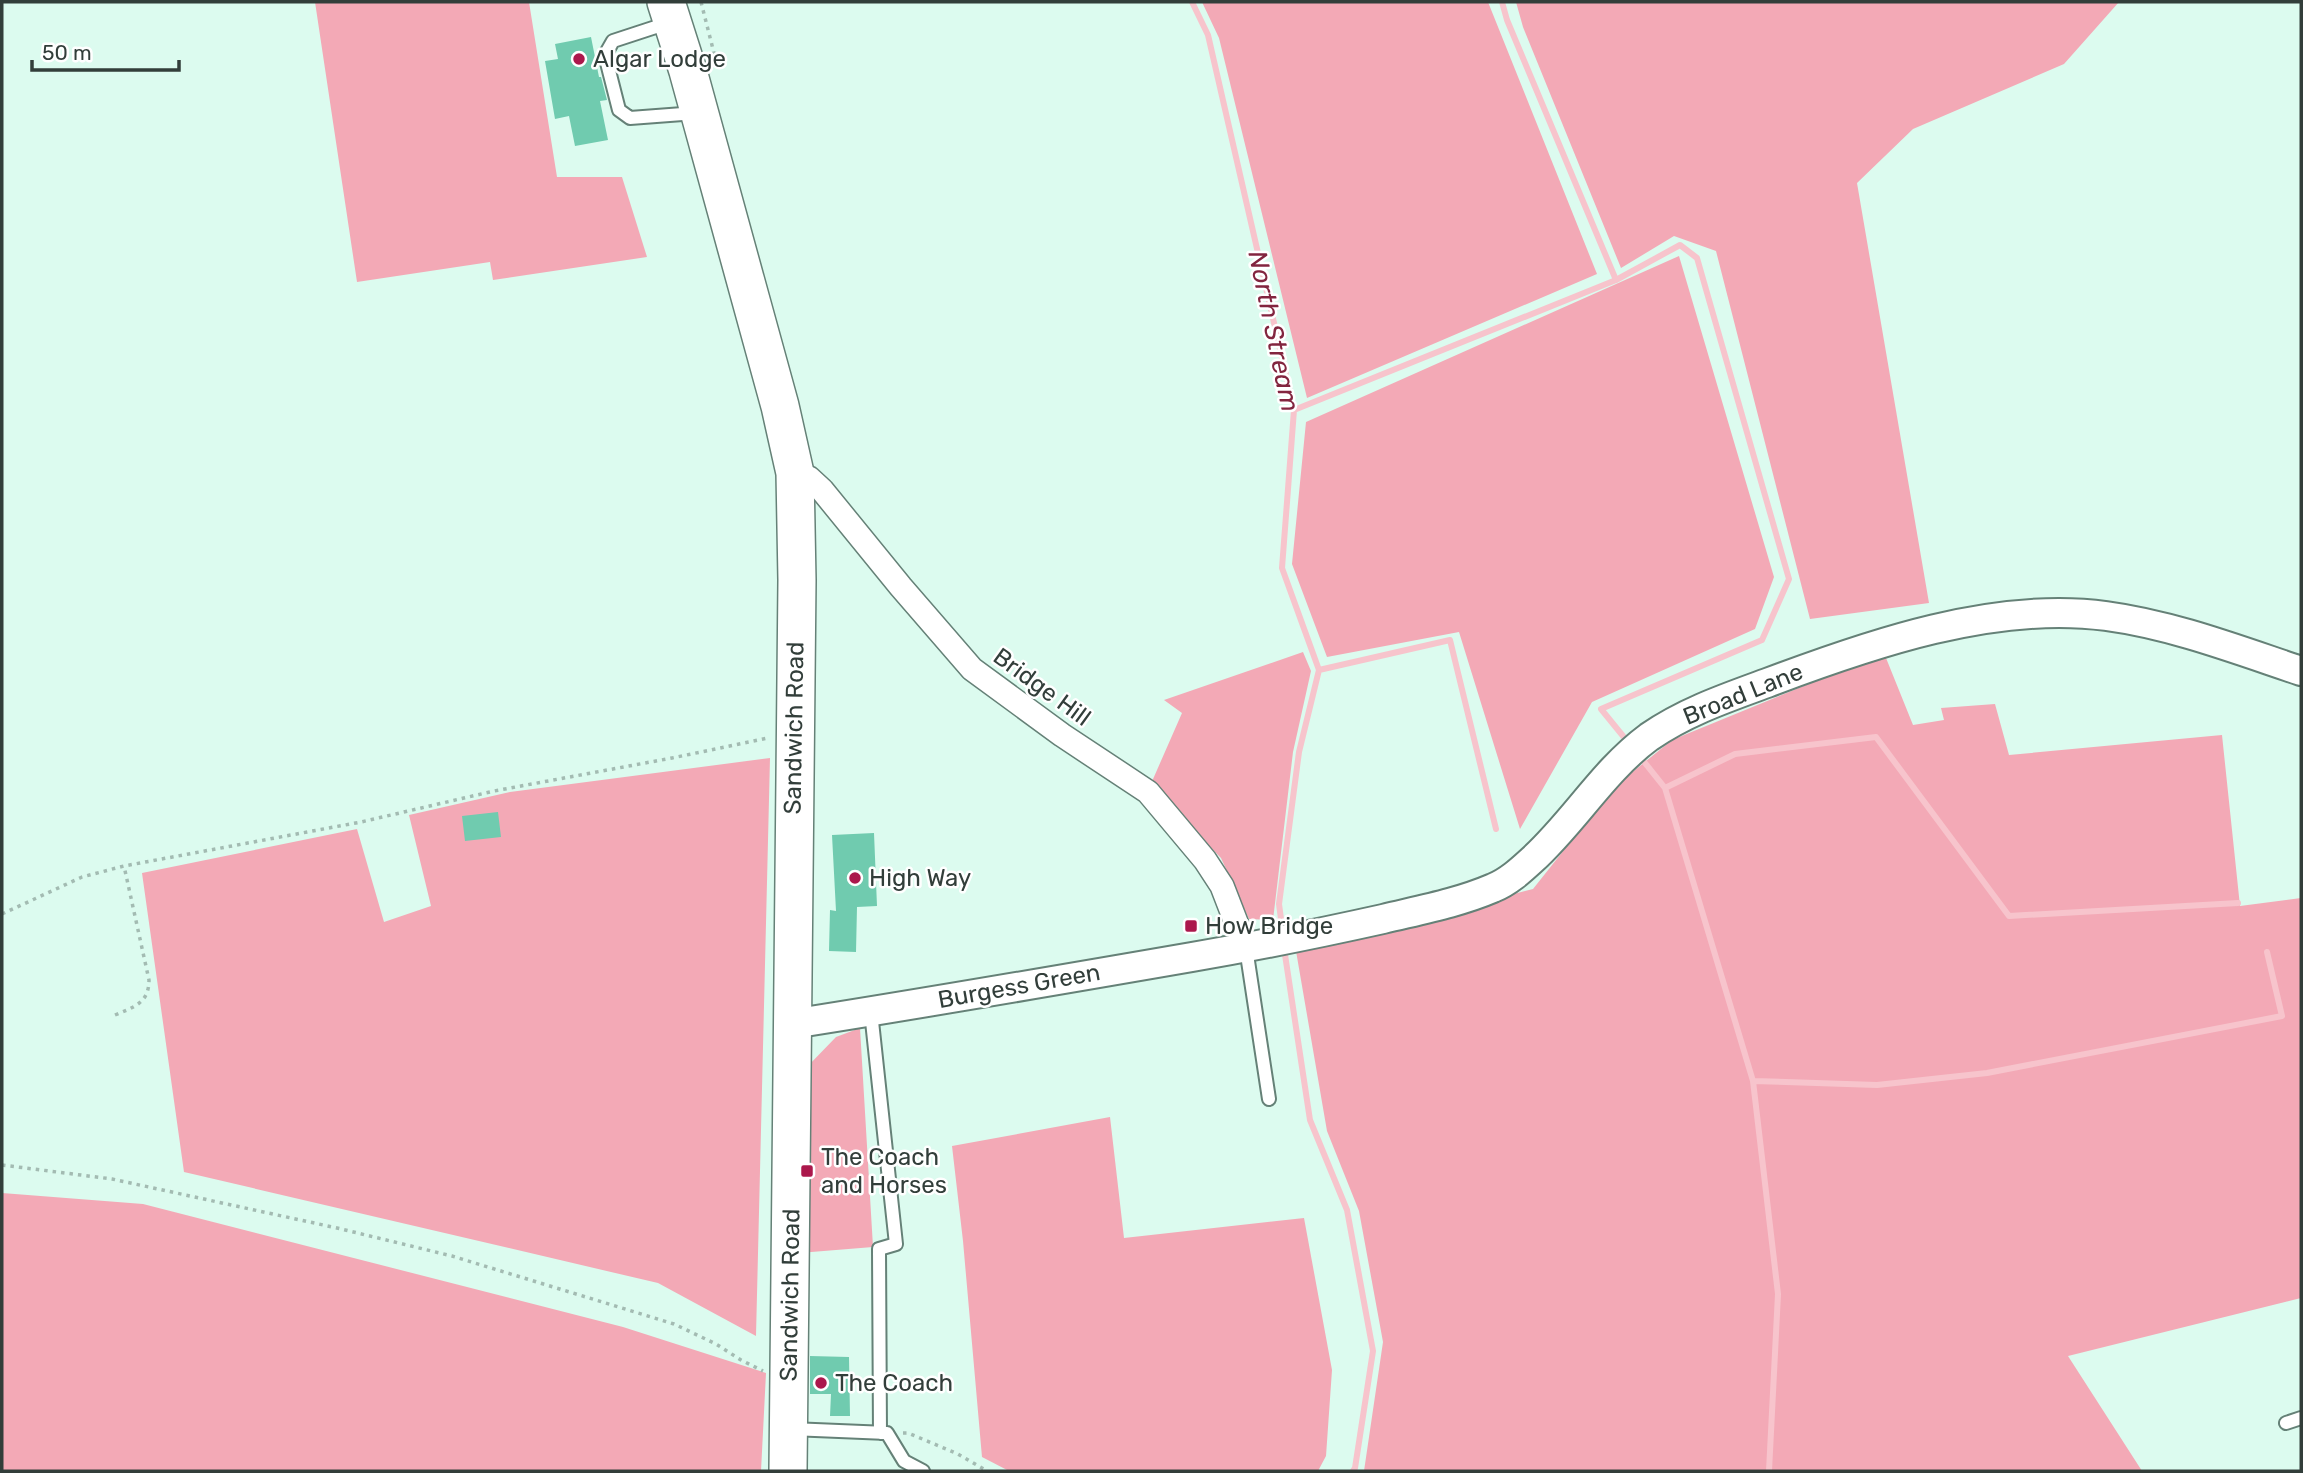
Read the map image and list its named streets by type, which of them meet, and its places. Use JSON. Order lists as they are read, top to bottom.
{
  "streets": {
    "main road": ["Sandwich Road"],
    "street": ["Bridge Hill", "Broad Lane", "Burgess Green"]
  },
  "crossings": [
    ["Bridge Hill", "Broad Lane"],
    ["Bridge Hill", "Sandwich Road"],
    ["Bridge Hill", "Burgess Green"],
    ["Broad Lane", "Burgess Green"],
    ["Sandwich Road", "Burgess Green"]
  ],
  "water": ["North Stream"],
  "places": {
    "other": ["Algar Lodge", "High Way", "The Coach"],
    "transit": ["How Bridge", "The Coach and Horses"]
  },
  "scale_bar": "50 m"
}
